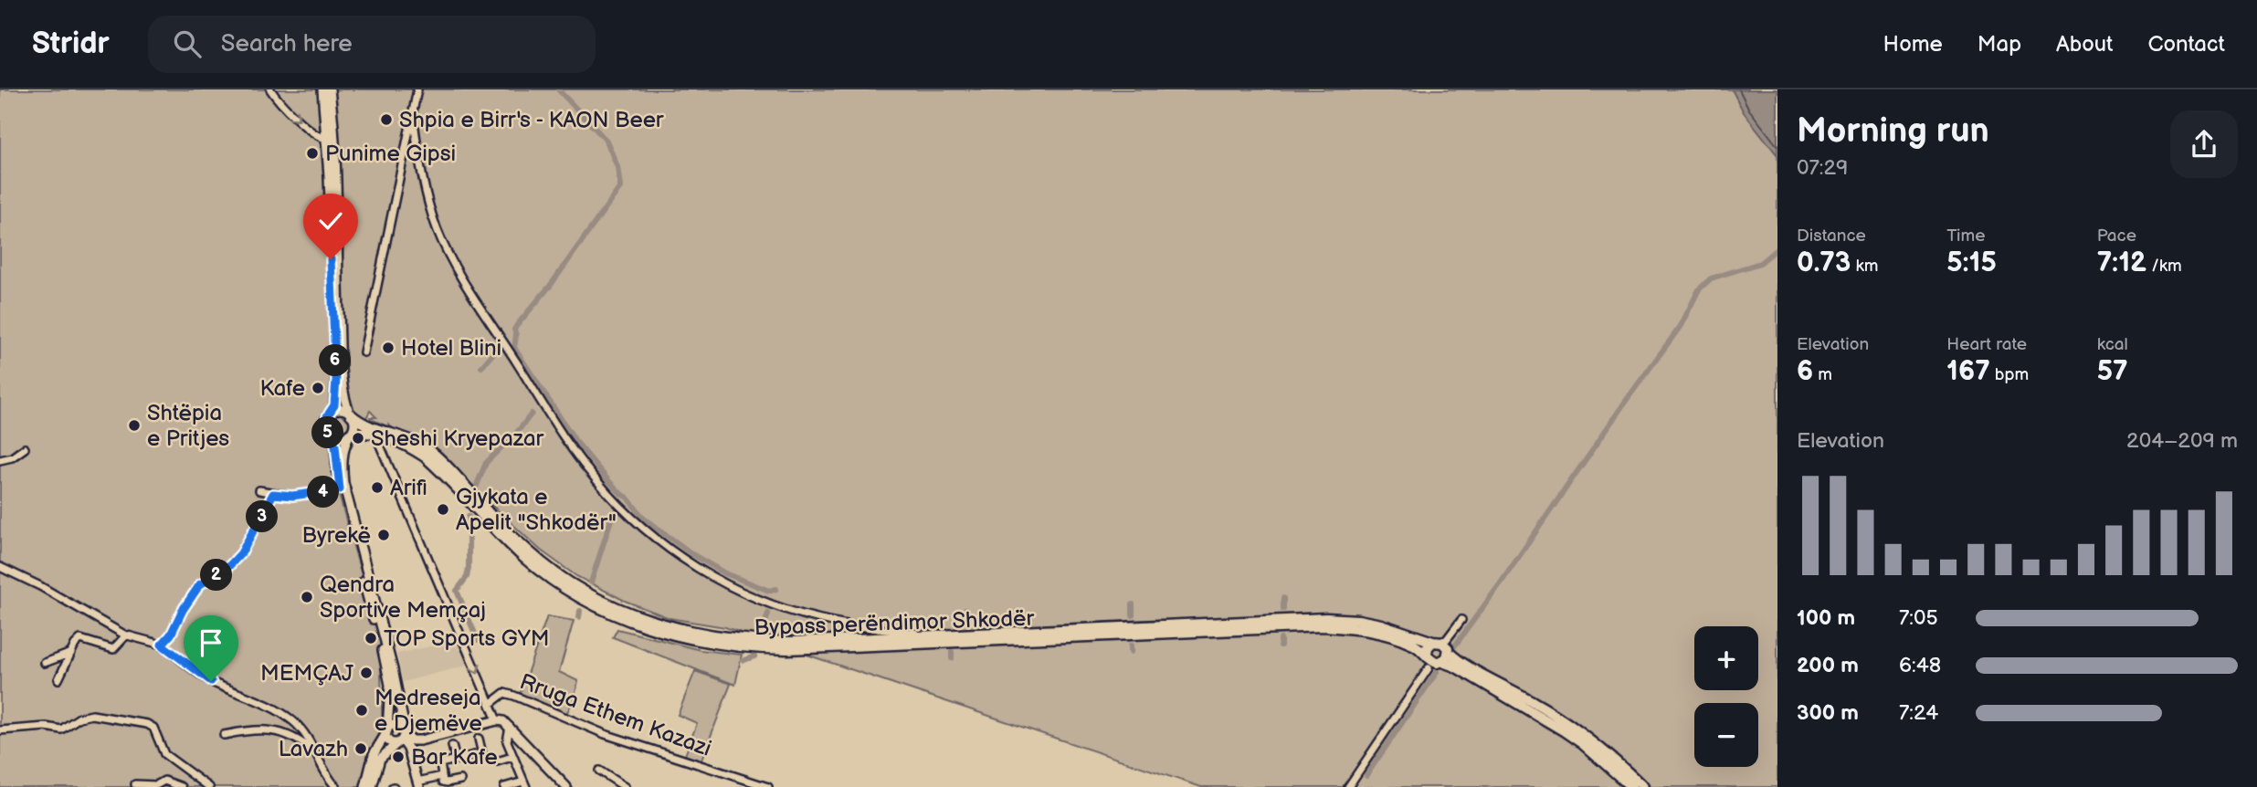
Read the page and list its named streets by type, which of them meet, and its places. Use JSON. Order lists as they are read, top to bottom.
{
  "streets": {
    "highway": ["Bypass perëndimor Shkodër"],
    "street": ["Rruga Ethem Kazazi"]
  },
  "places": [
    "Shpia e Birr's - KAON Beer",
    "Punime Gipsi",
    "Hotel Blini",
    "Kafe",
    "Shtëpia e Pritjes",
    "Sheshi Kryepazar",
    "Arifi",
    "Gjykata e Apelit \"Shkodër\"",
    "Byrekë",
    "Qendra Sportive Memçaj",
    "TOP Sports GYM",
    "MEMÇAJ",
    "Medreseja e Djemëve",
    "Lavazh",
    "Bar Kafe"
  ],
  "page": {
    "header": "Stridr",
    "search": "Search here",
    "nav": [
      "Home",
      "Map",
      "About",
      "Contact"
    ],
    "heading": ["Morning run", "07:29"],
    "stats": [
      ["Distance", "0.73 km"],
      ["Time", "5:15"],
      ["Pace", "7:12 /km"],
      ["Elevation", "6 m"],
      ["Heart rate", "167 bpm"],
      ["kcal", "57"]
    ],
    "pins": [
      "6",
      "5",
      "4",
      "3",
      "2"
    ],
    "chart": ["Elevation", "204–209 m"],
    "list": [
      {
        "name": "100 m",
        "note": "7:05"
      },
      {
        "name": "200 m",
        "note": "6:48"
      },
      {
        "name": "300 m",
        "note": "7:24"
      }
    ],
    "map_buttons": ["+", "−"]
  }
}
